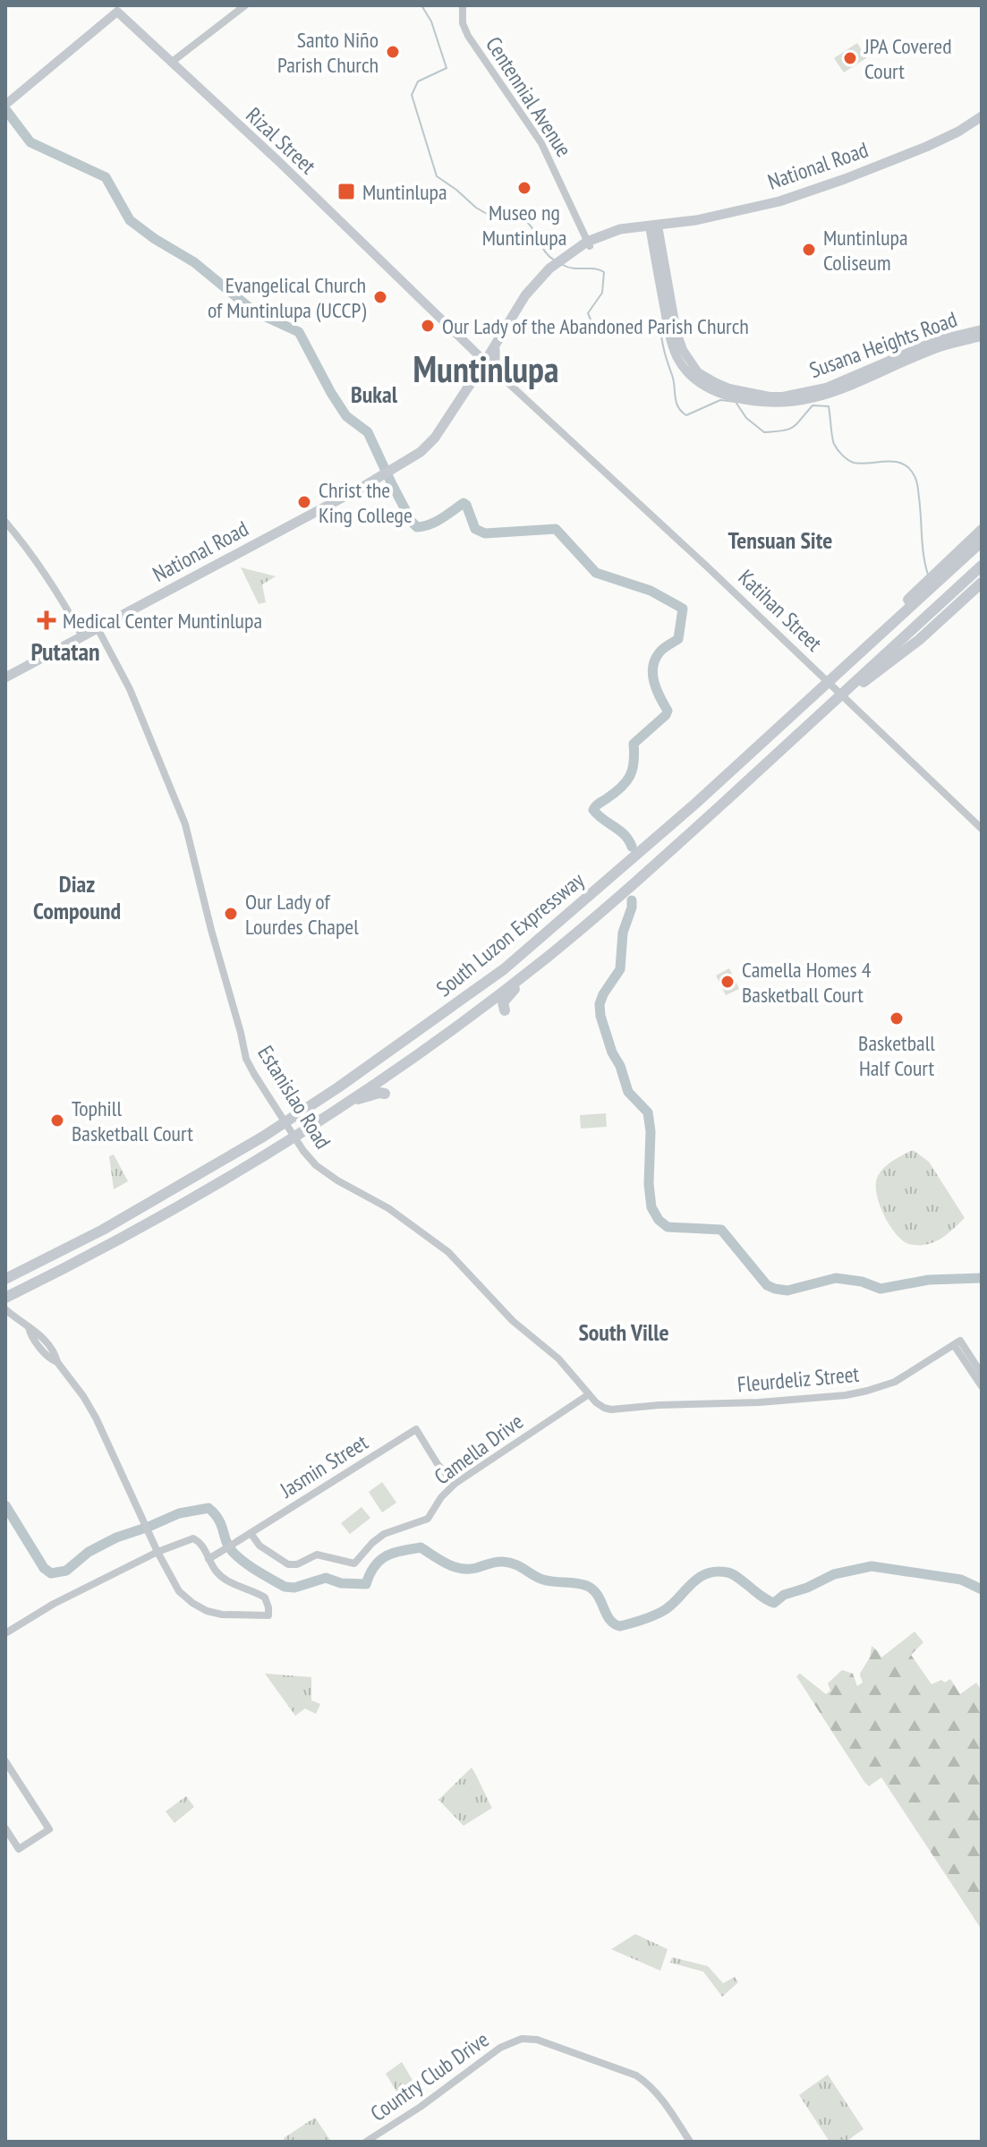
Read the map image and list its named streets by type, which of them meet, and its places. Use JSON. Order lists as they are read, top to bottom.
{
  "streets": {
    "highway": ["National Road", "South Luzon Expressway"],
    "main road": ["Rizal Street", "Susana Heights Road"],
    "street": [
      "Centennial Avenue",
      "Katihan Street",
      "Estanislao Road",
      "Fleurdeliz Street",
      "Camella Drive",
      "Jasmin Street",
      "Country Club Drive"
    ]
  },
  "crossings": [
    ["Centennial Avenue", "National Road"],
    ["Rizal Street", "National Road"],
    ["Rizal Street", "Katihan Street"],
    ["National Road", "Susana Heights Road"],
    ["National Road", "Katihan Street"],
    ["National Road", "Estanislao Road"],
    ["Estanislao Road", "Fleurdeliz Street"],
    ["Estanislao Road", "Camella Drive"],
    ["Fleurdeliz Street", "Camella Drive"],
    ["Camella Drive", "Jasmin Street"]
  ],
  "districts": [
    "Muntinlupa",
    "Bukal",
    "Tensuan Site",
    "Putatan",
    "Diaz Compound",
    "South Ville"
  ],
  "places": {
    "other": [
      "Santo Niño Parish Church",
      "JPA Covered Court",
      "Museo ng Muntinlupa",
      "Muntinlupa Coliseum",
      "Evangelical Church of Muntinlupa (UCCP)",
      "Our Lady of the Abandoned Parish Church",
      "Christ the King College",
      "Our Lady of Lourdes Chapel",
      "Camella Homes 4 Basketball Court",
      "Basketball Half Court",
      "Tophill Basketball Court"
    ],
    "transit": ["Muntinlupa"],
    "health": ["Medical Center Muntinlupa"]
  }
}
